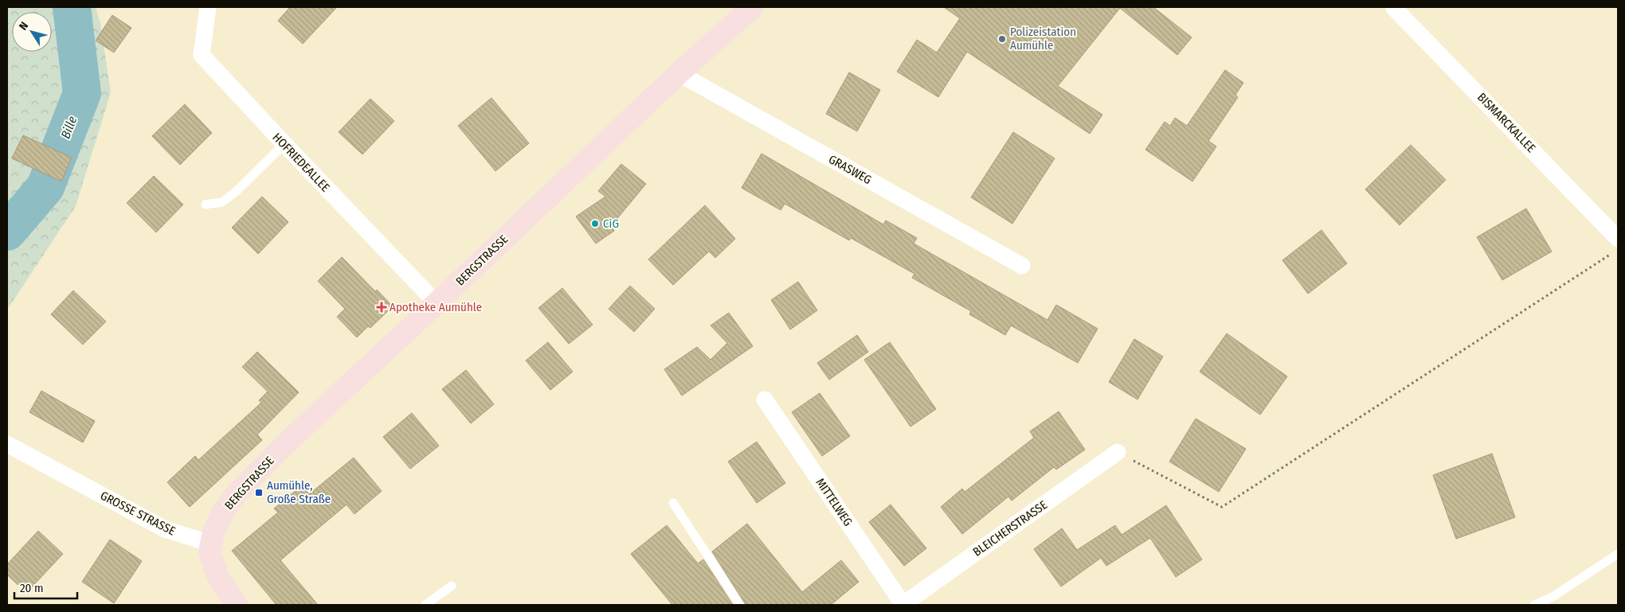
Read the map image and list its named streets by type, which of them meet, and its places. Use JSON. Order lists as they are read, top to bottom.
{
  "streets": {
    "street": [
      "BISMARCKALLEE",
      "HOFRIEDEALLEE",
      "GRASWEG",
      "BERGSTRASSE",
      "MITTELWEG",
      "GROSSE STRASSE",
      "BLEICHERSTRASSE"
    ]
  },
  "crossings": [
    ["HOFRIEDEALLEE", "BERGSTRASSE"],
    ["GRASWEG", "BERGSTRASSE"],
    ["BERGSTRASSE", "GROSSE STRASSE"],
    ["MITTELWEG", "BLEICHERSTRASSE"]
  ],
  "water": ["Bille"],
  "places": {
    "other": ["Polizeistation Aumühle", "CiG"],
    "health": ["Apotheke Aumühle"],
    "transit": ["Aumühle, Große Straße"]
  },
  "scale_bar": "20 m",
  "north": "top left"
}
